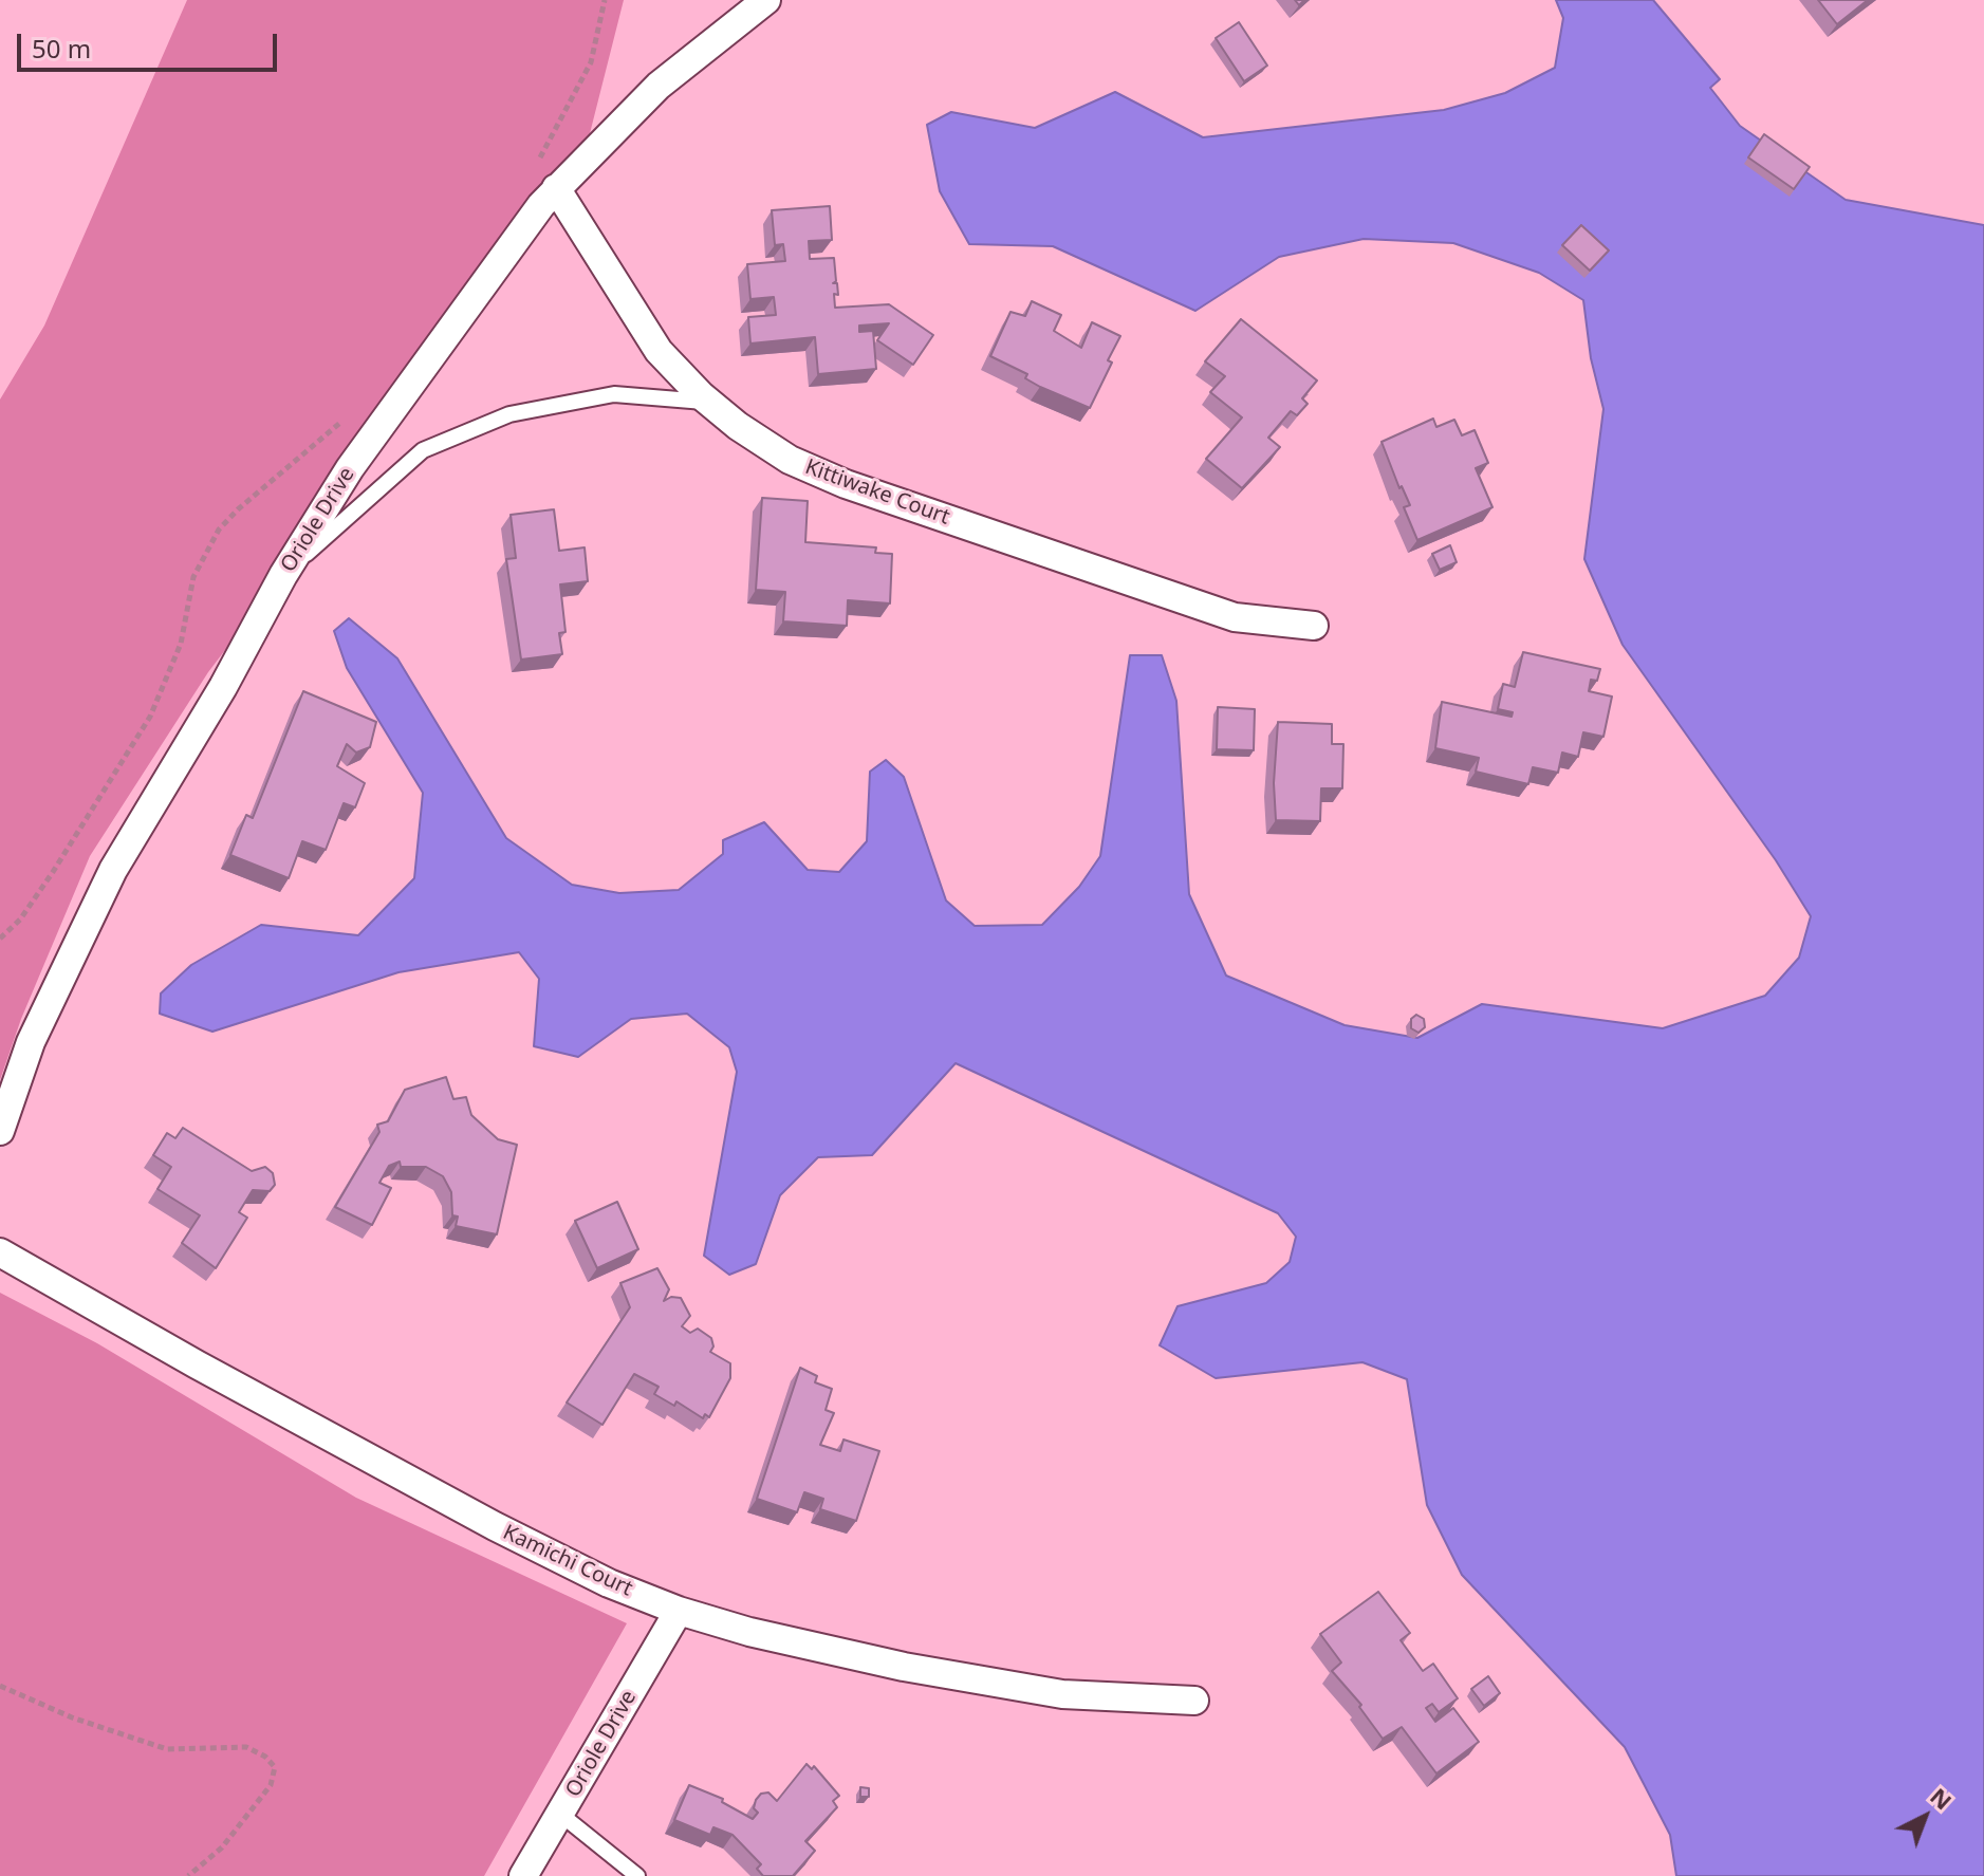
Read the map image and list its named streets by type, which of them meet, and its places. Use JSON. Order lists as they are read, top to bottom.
{
  "streets": {
    "street": ["Kittiwake Court", "Oriole Drive", "Kamichi Court"]
  },
  "crossings": [
    ["Kittiwake Court", "Oriole Drive"],
    ["Oriole Drive", "Kamichi Court"]
  ],
  "scale_bar": "50 m",
  "north": "top right"
}
